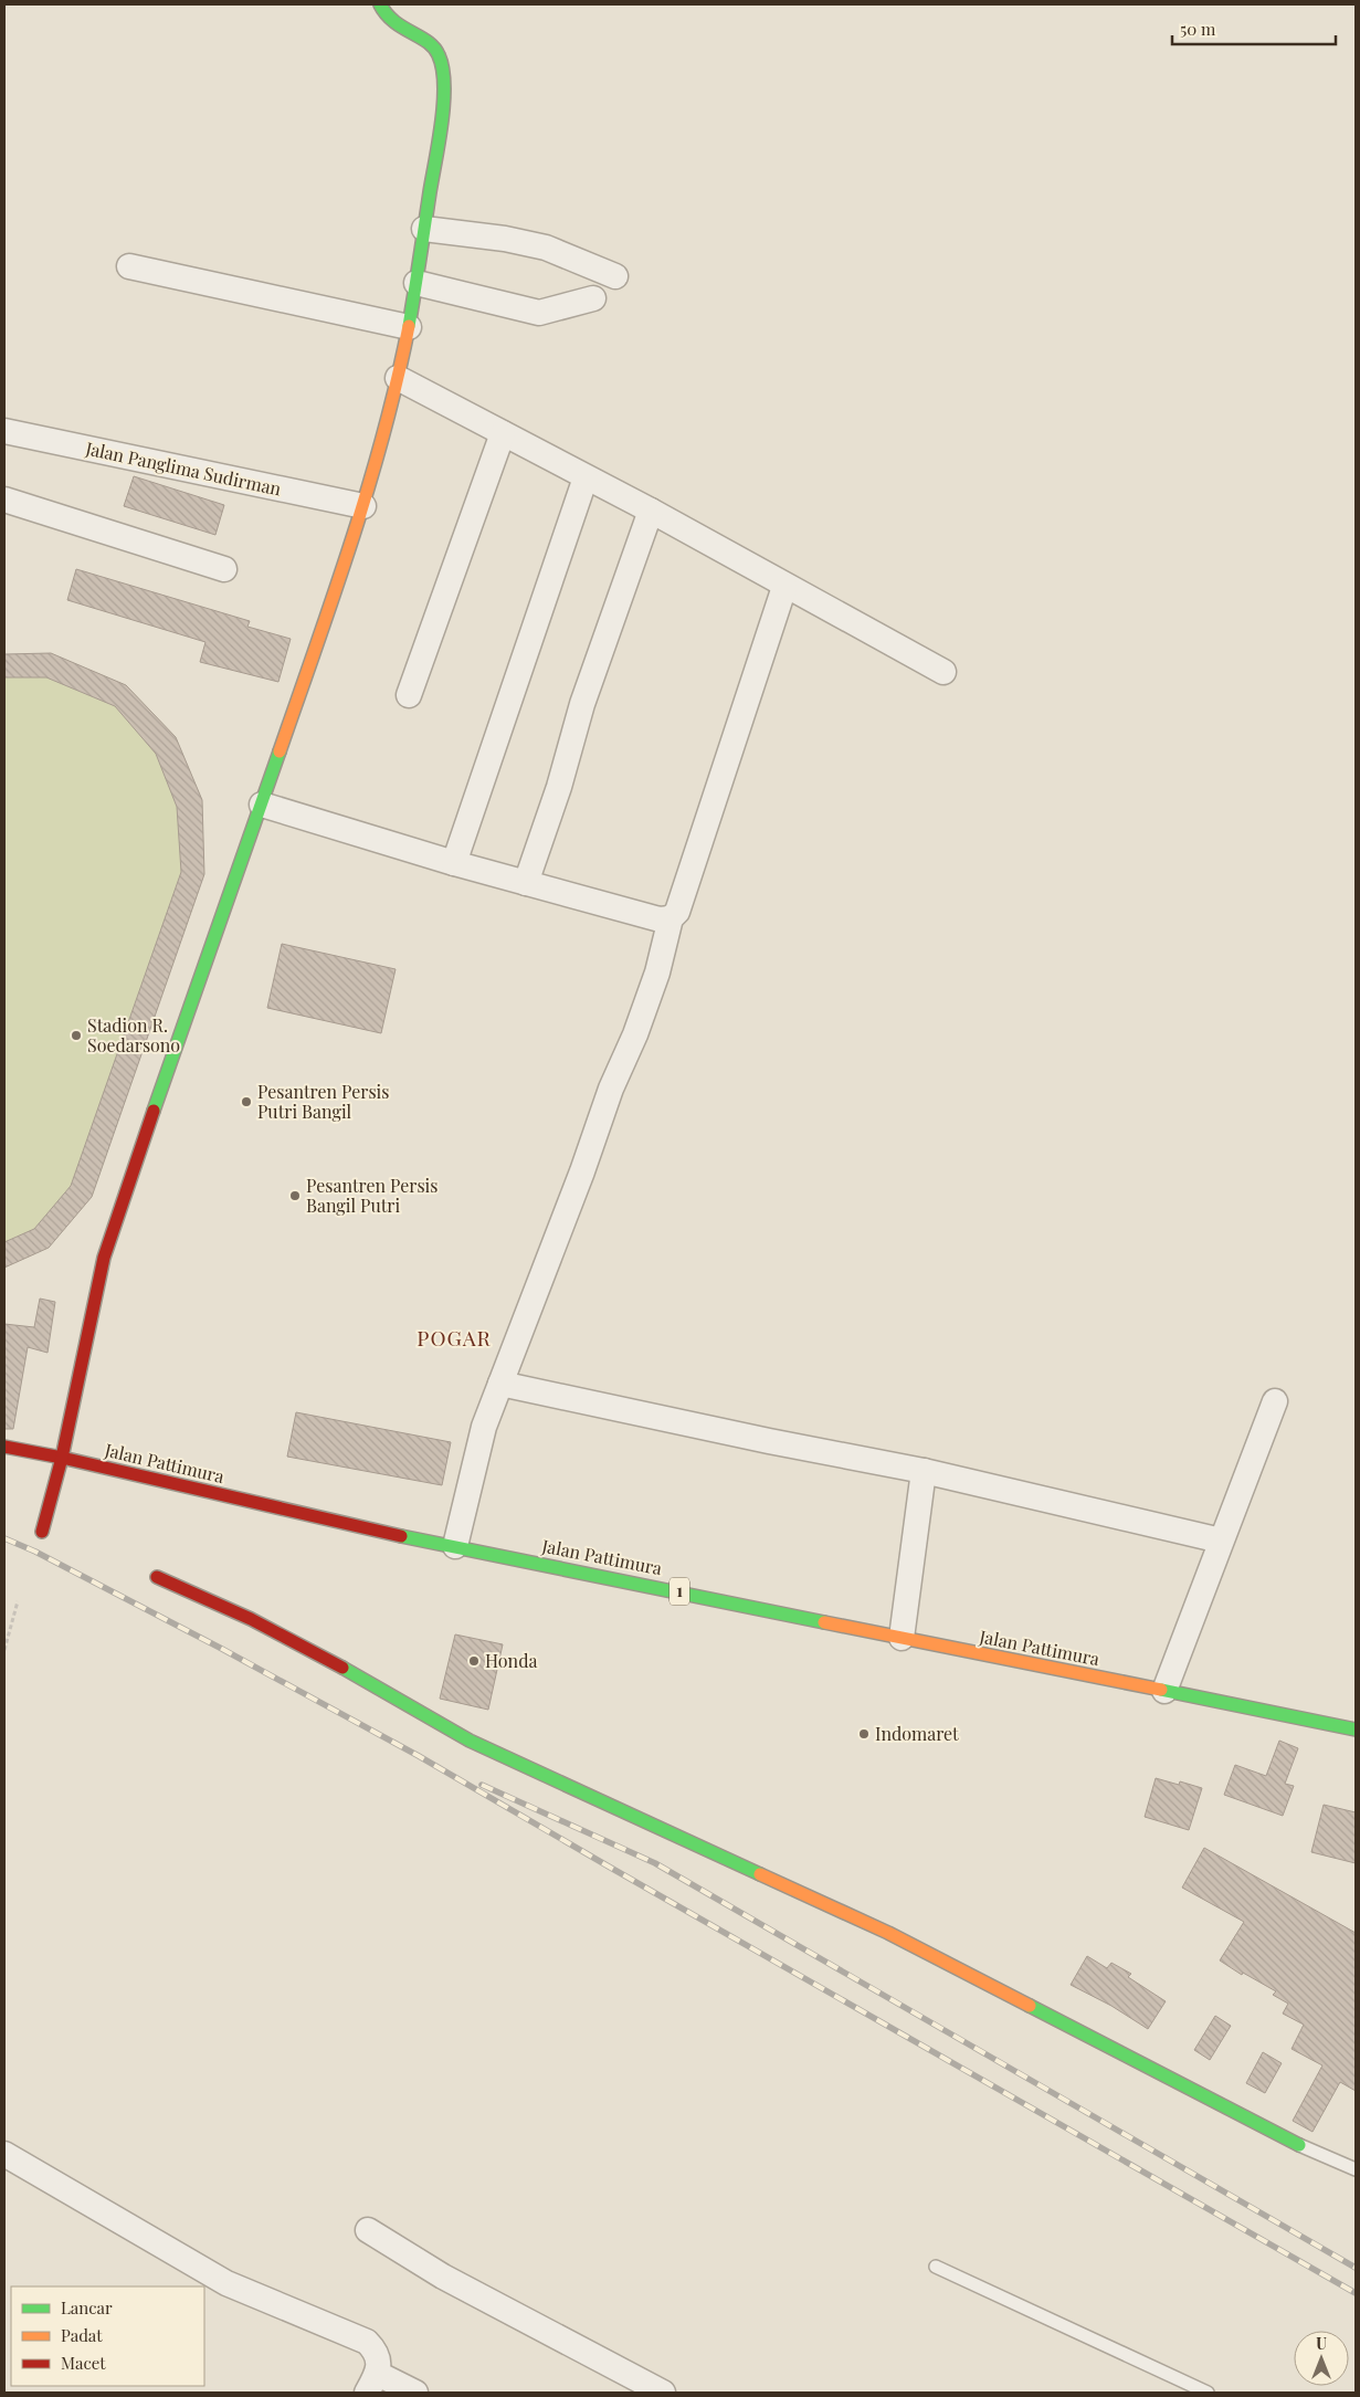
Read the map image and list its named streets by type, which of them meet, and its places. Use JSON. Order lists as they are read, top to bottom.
{
  "streets": {
    "main road": ["Jalan Pattimura", "1"],
    "street": ["Jalan Panglima Sudirman"]
  },
  "districts": ["POGAR"],
  "places": [
    "Stadion R. Soedarsono",
    "Pesantren Persis Putri Bangil",
    "Pesantren Persis Bangil Putri",
    "Honda",
    "Indomaret"
  ],
  "legend": ["Lancar", "Padat", "Macet"],
  "scale_bar": "50 m",
  "north": "top"
}
